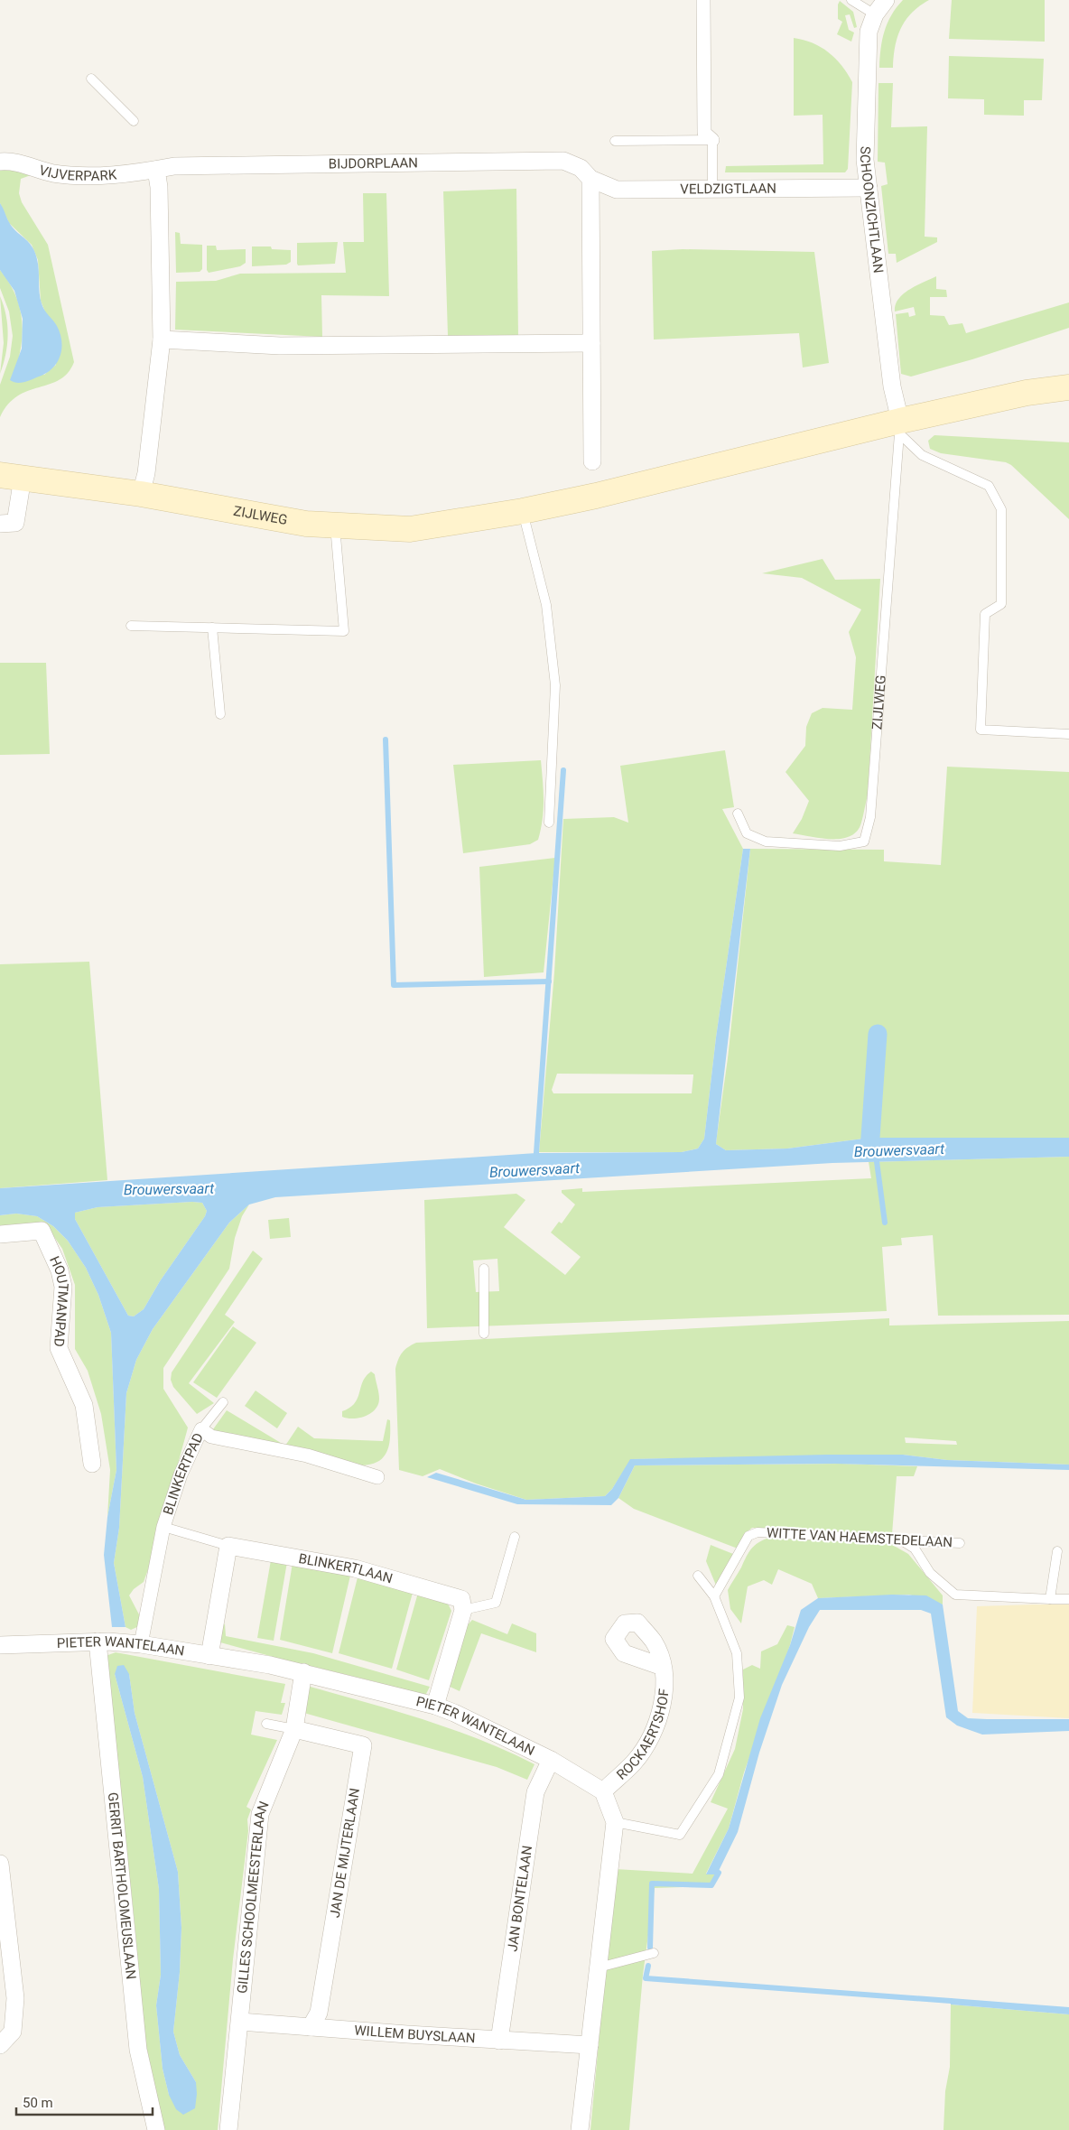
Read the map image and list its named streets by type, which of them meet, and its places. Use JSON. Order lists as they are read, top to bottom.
{
  "streets": {
    "main road": ["ZIJLWEG"],
    "street": [
      "BIJDORPLAAN",
      "VIJVERPARK",
      "VELDZIGTLAAN",
      "SCHOONZICHTLAAN",
      "HOUTMANPAD",
      "BLINKERTPAD",
      "BLINKERTLAAN",
      "PIETER WANTELAAN",
      "ROCKAERTSHOF",
      "JAN DE MIJTERLAAN",
      "GERRIT BARTHOLOMEUSLAAN",
      "GILLES SCHOOLMEESTERLAAN",
      "JAN BONTELAAN",
      "WILLEM BUYSLAAN"
    ],
    "lane": ["WITTE VAN HAEMSTEDELAAN"]
  },
  "crossings": [
    ["BIJDORPLAAN", "VIJVERPARK"],
    ["BIJDORPLAAN", "VELDZIGTLAAN"],
    ["VELDZIGTLAAN", "SCHOONZICHTLAAN"],
    ["SCHOONZICHTLAAN", "ZIJLWEG"],
    ["BLINKERTPAD", "PIETER WANTELAAN"],
    ["PIETER WANTELAAN", "ROCKAERTSHOF"],
    ["PIETER WANTELAAN", "GERRIT BARTHOLOMEUSLAAN"],
    ["PIETER WANTELAAN", "GILLES SCHOOLMEESTERLAAN"],
    ["PIETER WANTELAAN", "JAN BONTELAAN"],
    ["JAN DE MIJTERLAAN", "GILLES SCHOOLMEESTERLAAN"],
    ["JAN DE MIJTERLAAN", "WILLEM BUYSLAAN"],
    ["GILLES SCHOOLMEESTERLAAN", "WILLEM BUYSLAAN"],
    ["JAN BONTELAAN", "WILLEM BUYSLAAN"]
  ],
  "water": ["Brouwersvaart"],
  "scale_bar": "50 m"
}
